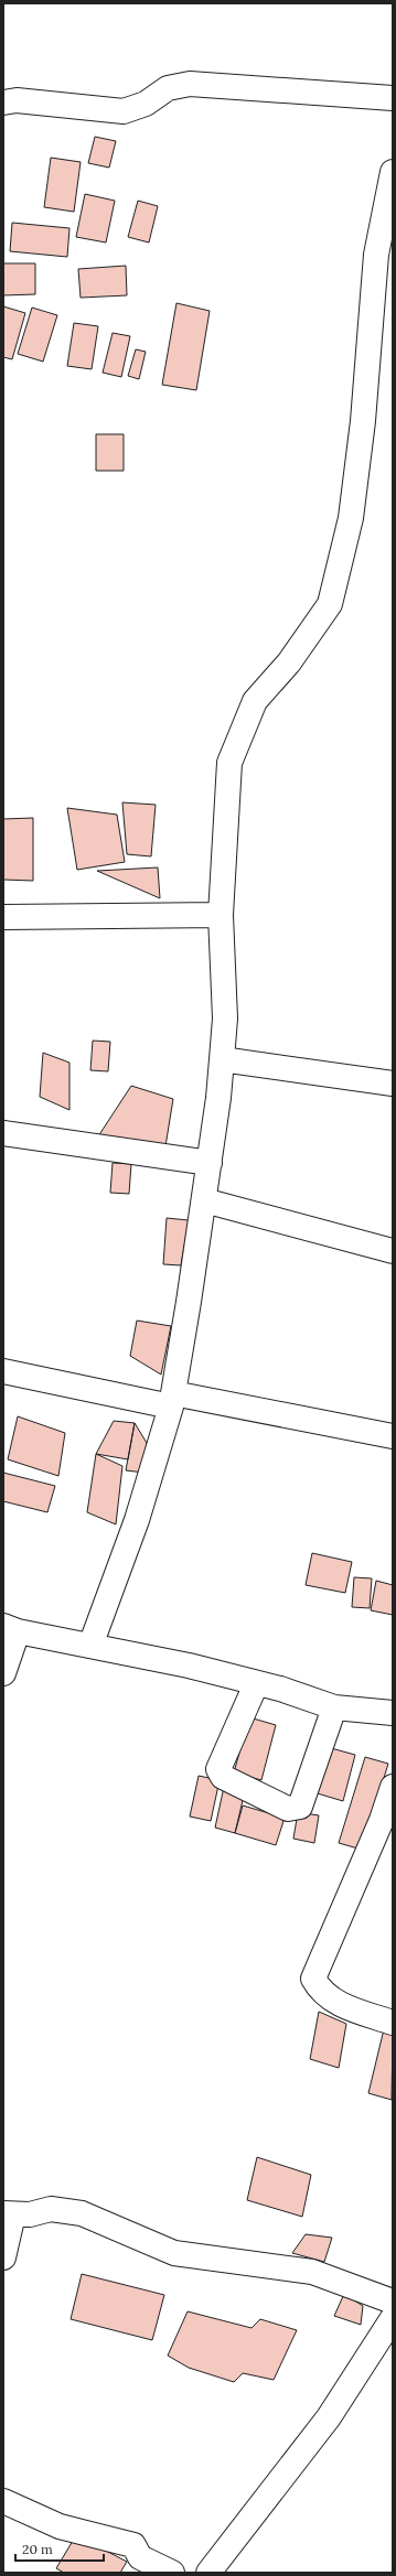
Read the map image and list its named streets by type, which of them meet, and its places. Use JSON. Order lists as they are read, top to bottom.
{
  "scale_bar": "20 m"
}
